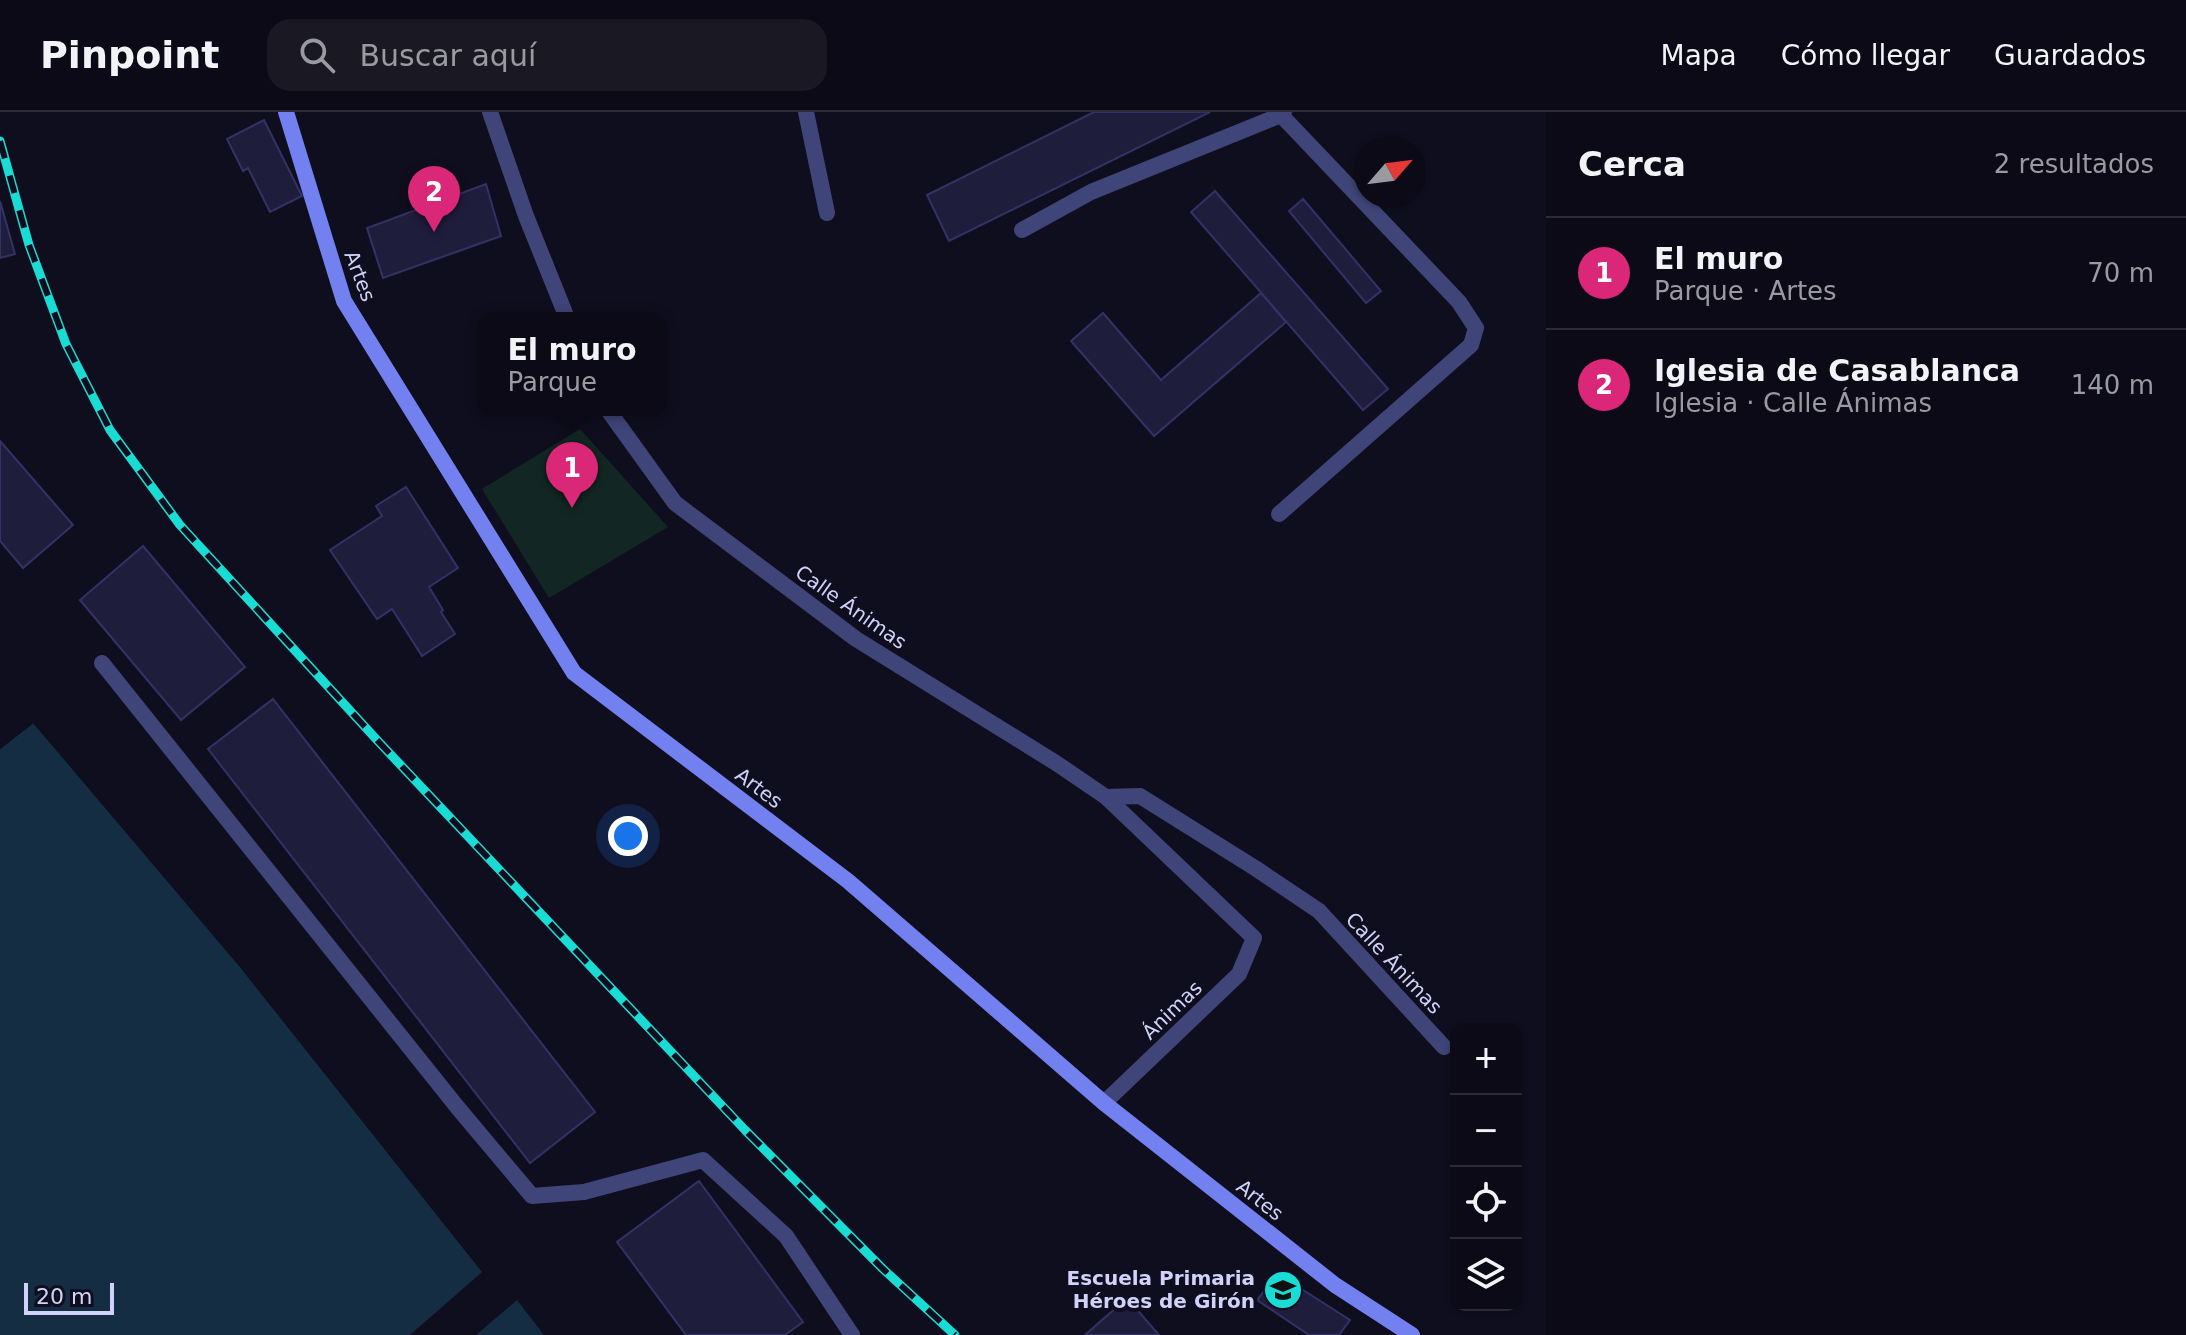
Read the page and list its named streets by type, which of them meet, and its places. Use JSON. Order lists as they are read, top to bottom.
{
  "streets": {
    "main road": ["Artes"],
    "street": ["Calle Ánimas", "Ánimas"]
  },
  "crossings": [
    ["Artes", "Ánimas"],
    ["Calle Ánimas", "Ánimas"]
  ],
  "places": {
    "school or university": ["Escuela Primaria Héroes de Girón"]
  },
  "scale_bar": "20 m",
  "north": "top right",
  "page": {
    "header": "Pinpoint",
    "search": "Buscar aquí",
    "nav": ["Mapa", "Cómo llegar", "Guardados"],
    "heading": ["Cerca", "2 resultados"],
    "pins": ["2", "1"],
    "list": [
      {
        "mark": "1",
        "name": "El muro",
        "note": "Parque · Artes",
        "value": "70 m"
      },
      {
        "mark": "2",
        "name": "Iglesia de Casablanca",
        "note": "Iglesia · Calle Ánimas",
        "value": "140 m"
      }
    ],
    "popup": ["El muro", "Parque"],
    "map_buttons": ["+", "−"],
    "scale": "20 m"
  }
}
